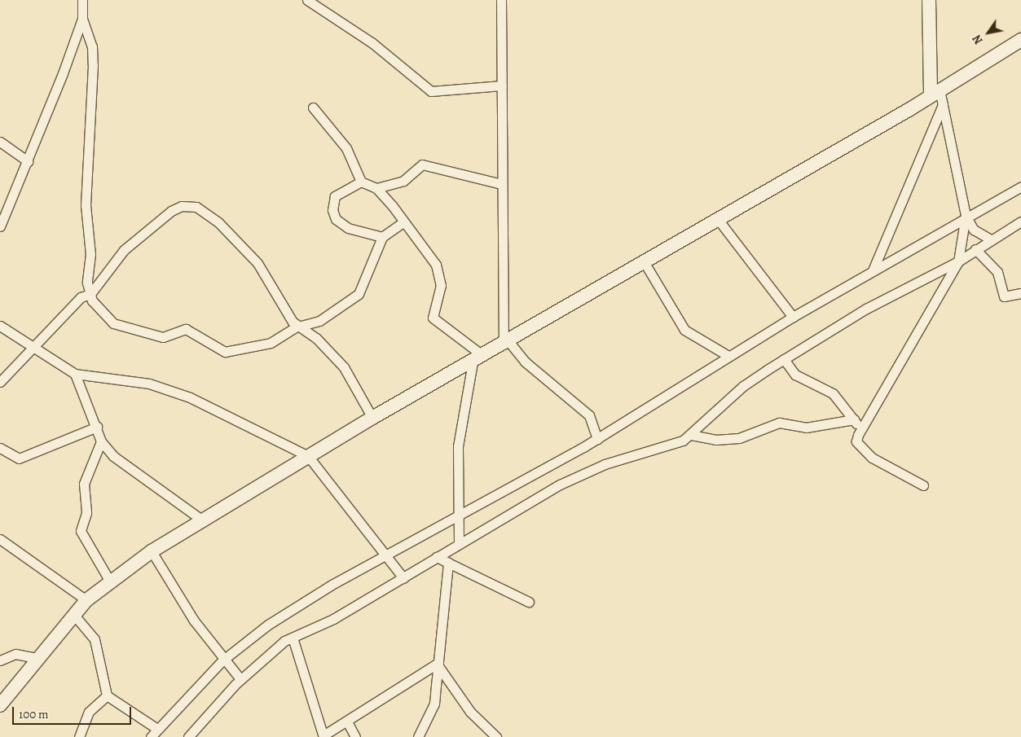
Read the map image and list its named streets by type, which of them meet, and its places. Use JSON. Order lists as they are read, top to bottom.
{
  "scale_bar": "100 m",
  "north": "bottom left"
}
